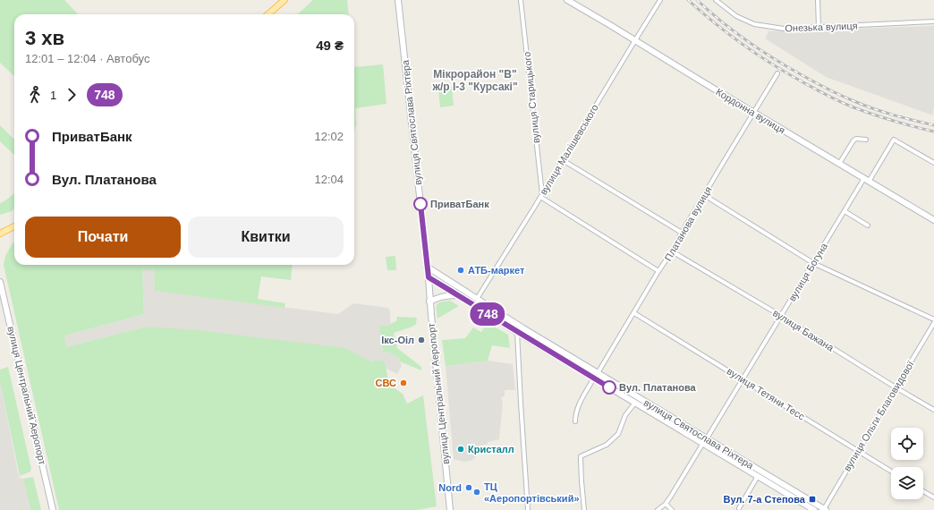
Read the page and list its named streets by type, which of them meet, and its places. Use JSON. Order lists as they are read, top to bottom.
{
  "streets": {
    "main road": ["Кордонна вулиця", "вулиця Святослава Ріхтера", "вулиця Центральний Аеропорт"],
    "street": [
      "Онезька вулиця",
      "вулиця Старицького",
      "вулиця Малішевського",
      "Платанова вулиця",
      "вулиця Богуна",
      "вулиця Бажана",
      "вулиця Тетяни Тесс",
      "вулиця Ольги Благовидової"
    ]
  },
  "crossings": [
    ["вулиця Старицького", "вулиця Малішевського"],
    ["Кордонна вулиця", "вулиця Малішевського"],
    ["Кордонна вулиця", "Платанова вулиця"],
    ["Кордонна вулиця", "вулиця Богуна"],
    ["вулиця Святослава Ріхтера", "вулиця Малішевського"],
    ["вулиця Святослава Ріхтера", "Платанова вулиця"],
    ["вулиця Святослава Ріхтера", "вулиця Богуна"],
    ["вулиця Святослава Ріхтера", "вулиця Центральний Аеропорт"],
    ["вулиця Святослава Ріхтера", "вулиця Ольги Благовидової"],
    ["Платанова вулиця", "вулиця Бажана"],
    ["Платанова вулиця", "вулиця Тетяни Тесс"],
    ["вулиця Богуна", "вулиця Бажана"],
    ["вулиця Богуна", "вулиця Тетяни Тесс"],
    ["вулиця Бажана", "вулиця Ольги Благовидової"],
    ["вулиця Тетяни Тесс", "вулиця Ольги Благовидової"]
  ],
  "districts": ["Мікрорайон \"В\" ж/р I-3 \"Курсакі\""],
  "places": {
    "other": [
      "ПриватБанк",
      "АТБ-маркет",
      "Ікс-Оіл",
      "СВС",
      "Вул. Платанова",
      "Кристалл",
      "Nord",
      "ТЦ «Аеропортівський»"
    ],
    "transit": ["Вул. 7-а Степова"]
  },
  "lines": ["bus line 748"],
  "page": {
    "on_map": "748",
    "heading": ["3 хв", "12:01 – 12:04 · Автобус", "49 ₴"],
    "legs": ["1", "748"],
    "list": [
      {
        "name": "ПриватБанк",
        "value": "12:02"
      },
      {
        "name": "Вул. Платанова",
        "value": "12:04"
      }
    ],
    "buttons": ["Почати", "Квитки"]
  }
}
